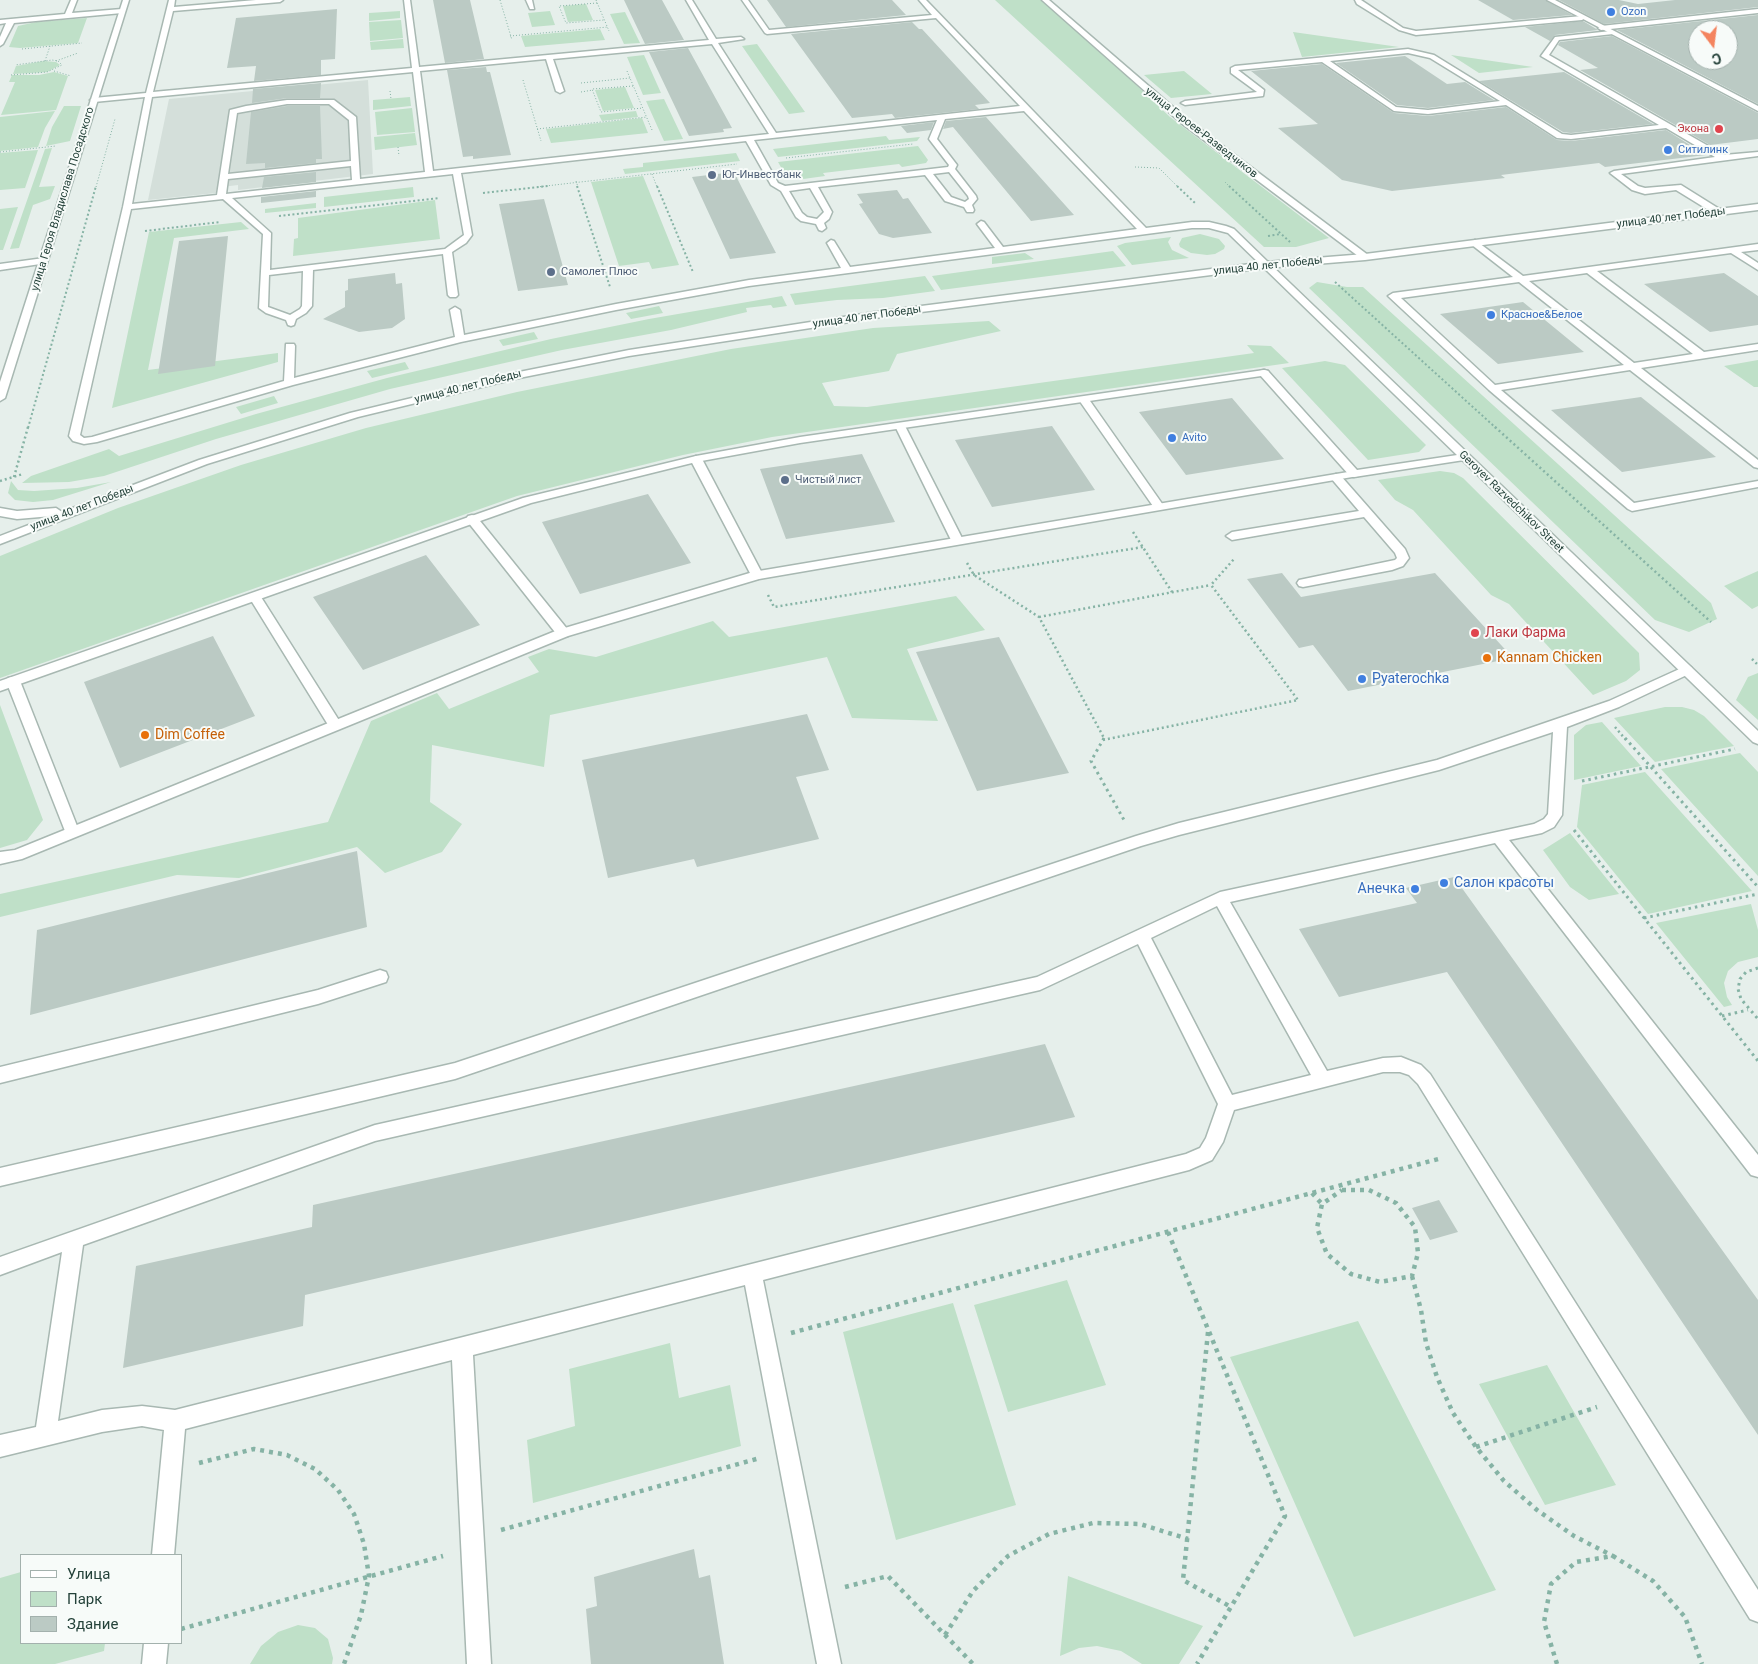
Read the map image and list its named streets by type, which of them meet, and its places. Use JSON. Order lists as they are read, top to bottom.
{
  "streets": {
    "street": [
      "улица Героев-Разведчиков",
      "улица Героя Владислава Посадского",
      "улица 40 лет Победы",
      "Geroyev Razvedchikov Street"
    ]
  },
  "crossings": [
    ["улица Героев-Разведчиков", "улица 40 лет Победы"],
    ["улица 40 лет Победы", "Geroyev Razvedchikov Street"]
  ],
  "places": [
    "Ozon",
    "Экона",
    "Ситилинк",
    "Юг-Инвестбанк",
    "Самолет Плюс",
    "Красное&Белое",
    "Avito",
    "Чистый лист",
    "Лаки Фарма",
    "Kannam Chicken",
    "Pyaterochka",
    "Dim Coffee",
    "Салон красоты",
    "Анечка"
  ],
  "legend": ["Улица", "Парк", "Здание"],
  "north": "bottom"
}
